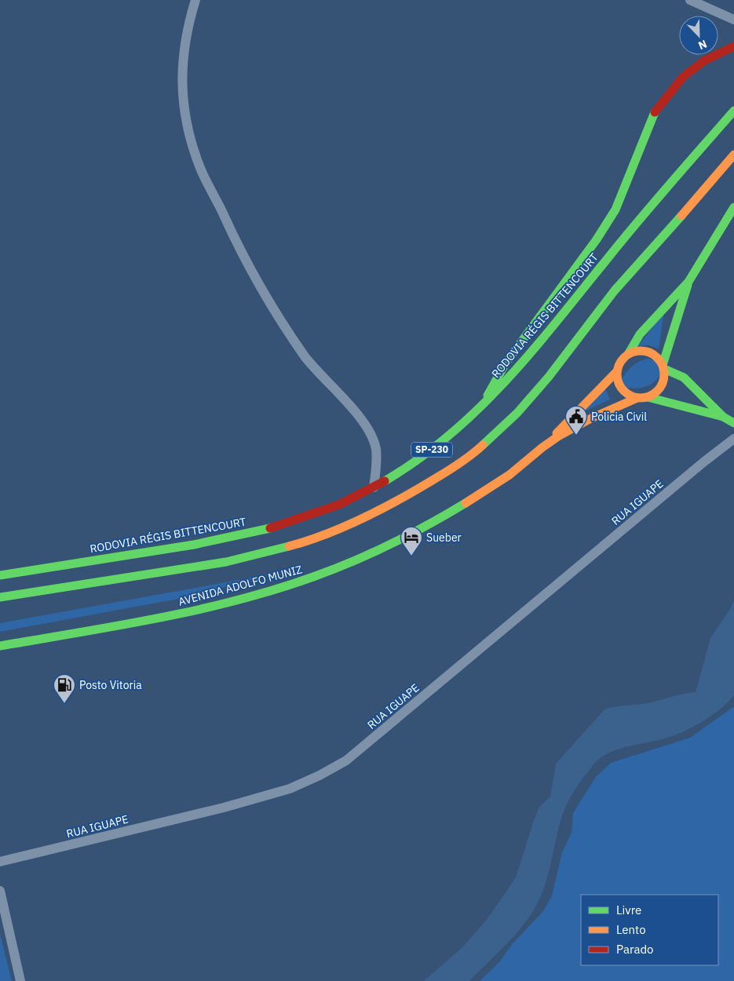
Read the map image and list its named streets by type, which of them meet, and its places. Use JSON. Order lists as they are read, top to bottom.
{
  "streets": {
    "main road": ["RODOVIA RÉGIS BITTENCOURT", "SP-230", "AVENIDA ADOLFO MUNIZ"],
    "street": ["RUA IGUAPE"]
  },
  "places": {
    "public building": ["Policia Civil"],
    "hotel": ["Sueber"],
    "fuel station": ["Posto Vitoria"]
  },
  "legend": ["Livre", "Lento", "Parado"],
  "north": "bottom right"
}
